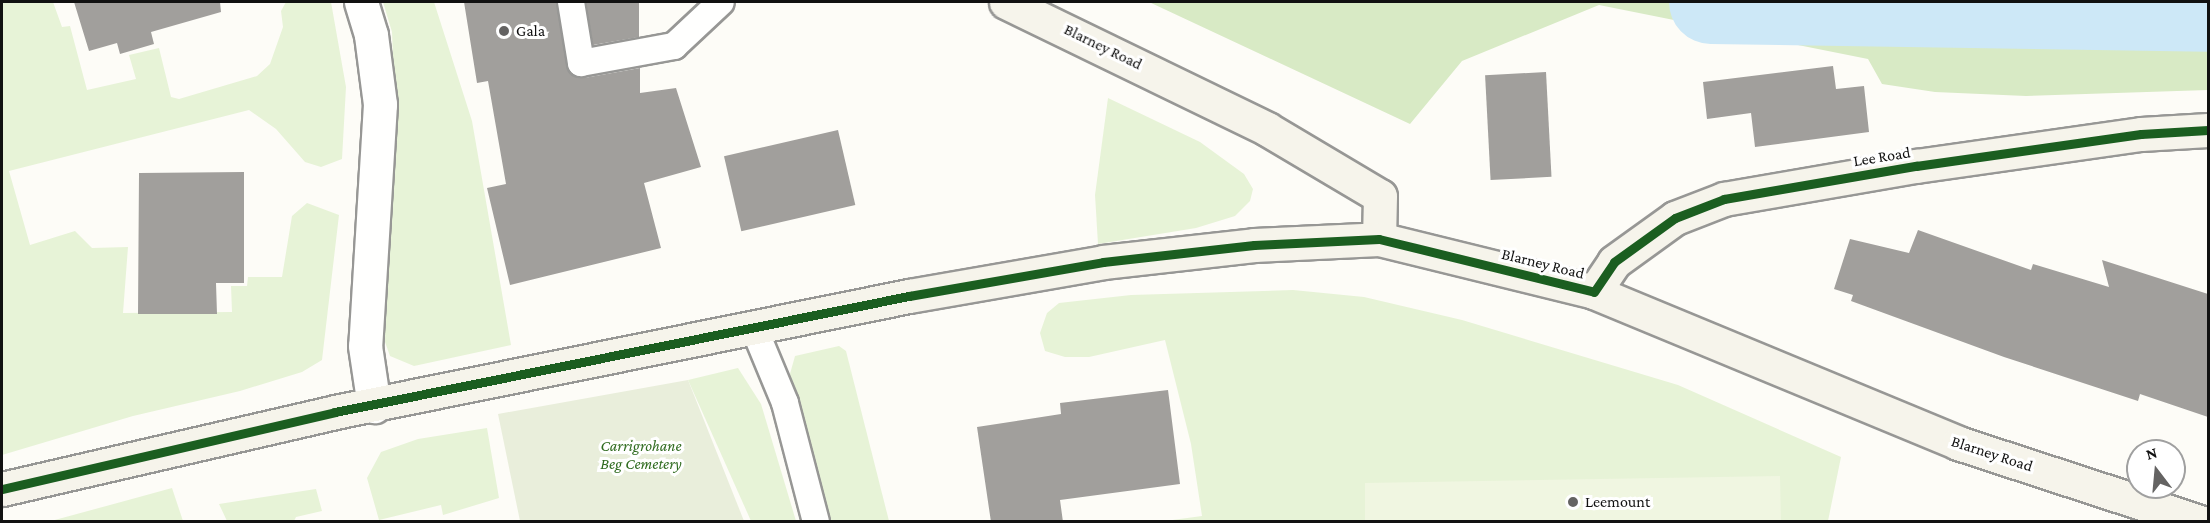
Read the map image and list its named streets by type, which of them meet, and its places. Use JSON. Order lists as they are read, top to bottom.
{
  "streets": {
    "main road": ["Blarney Road", "Lee Road"]
  },
  "crossings": [
    ["Blarney Road", "Lee Road"]
  ],
  "parks": ["Carrigrohane Beg Cemetery"],
  "places": ["Gala", "Leemount"],
  "north": "top"
}
